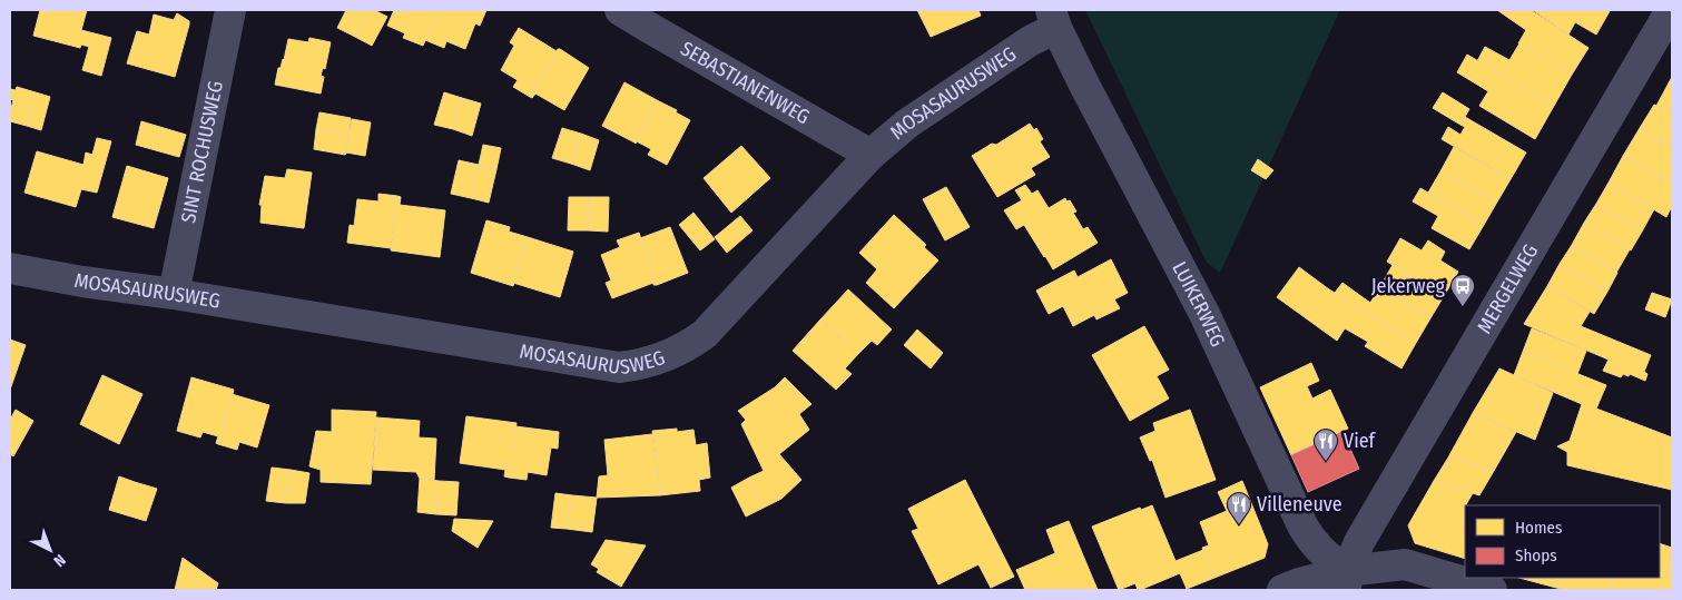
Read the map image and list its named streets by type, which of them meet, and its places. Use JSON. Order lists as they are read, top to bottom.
{
  "streets": {
    "street": [
      "SEBASTIANENWEG",
      "MOSASAURUSWEG",
      "SINT ROCHUSWEG",
      "MERGELWEG",
      "LUIKERWEG"
    ]
  },
  "crossings": [
    ["SEBASTIANENWEG", "MOSASAURUSWEG"],
    ["MOSASAURUSWEG", "SINT ROCHUSWEG"],
    ["MOSASAURUSWEG", "LUIKERWEG"],
    ["MERGELWEG", "LUIKERWEG"]
  ],
  "places": {
    "bus stop": ["Jekerweg"],
    "restaurant": ["Vief", "Villeneuve"]
  },
  "legend": ["Homes", "Shops"],
  "north": "bottom right"
}
